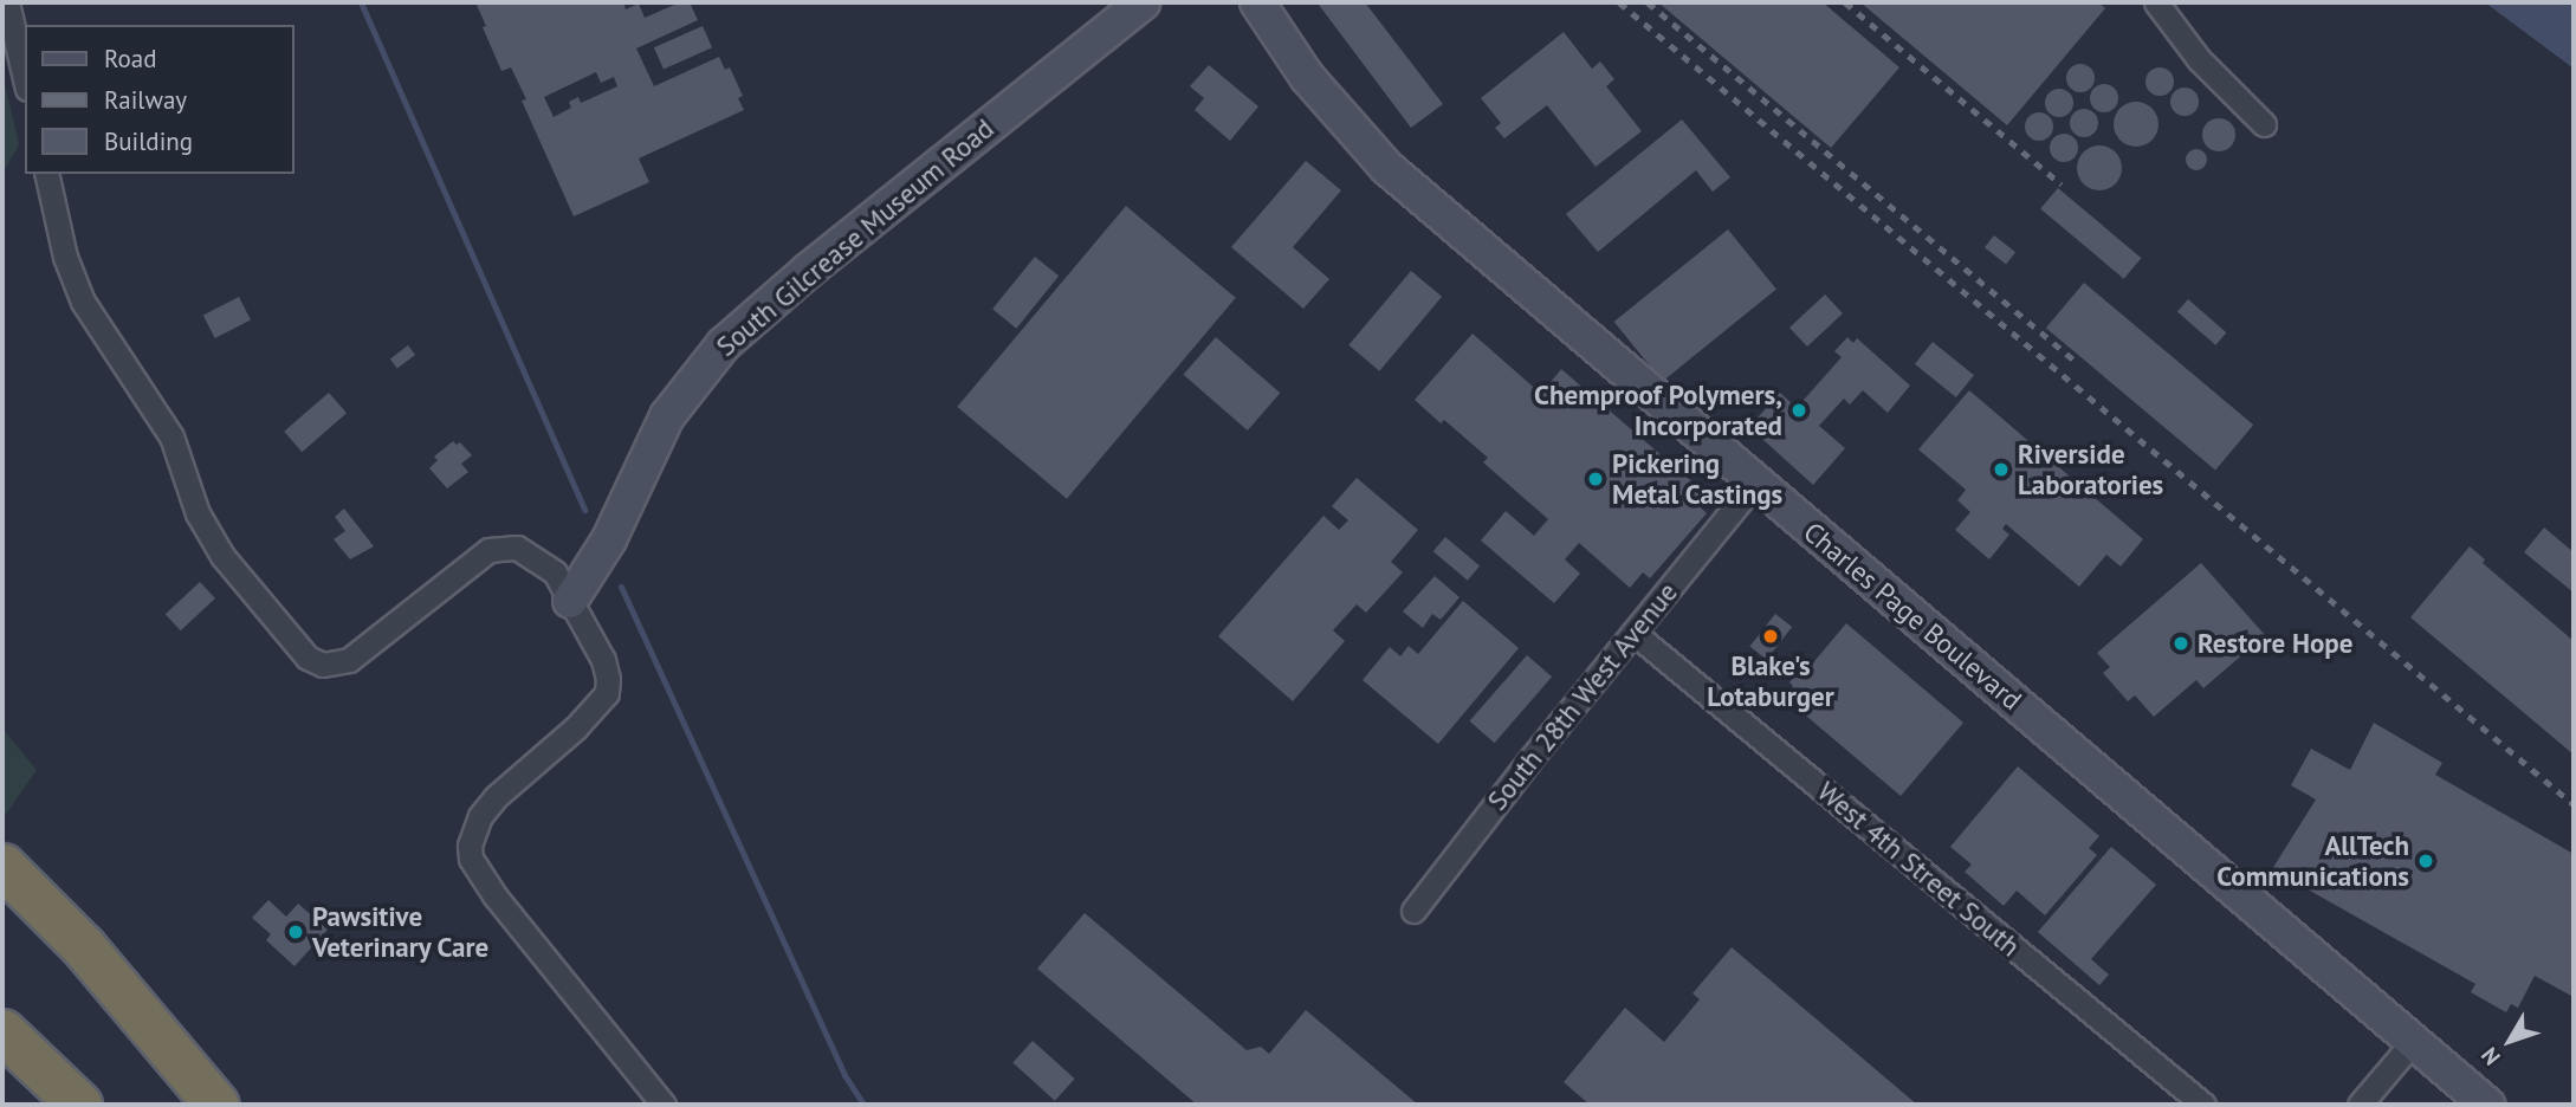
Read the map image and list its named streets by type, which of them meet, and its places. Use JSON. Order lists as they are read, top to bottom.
{
  "streets": {
    "main road": ["South Gilcrease Museum Road", "Charles Page Boulevard"],
    "street": ["South 28th West Avenue", "West 4th Street South"]
  },
  "crossings": [
    ["Charles Page Boulevard", "South 28th West Avenue"],
    ["South 28th West Avenue", "West 4th Street South"]
  ],
  "places": [
    "Chemproof Polymers, Incorporated",
    "Riverside Laboratories",
    "Pickering Metal Castings",
    "Blake's Lotaburger",
    "Restore Hope",
    "AllTech Communications",
    "Pawsitive Veterinary Care"
  ],
  "legend": ["Road", "Railway", "Building"],
  "north": "bottom left"
}
